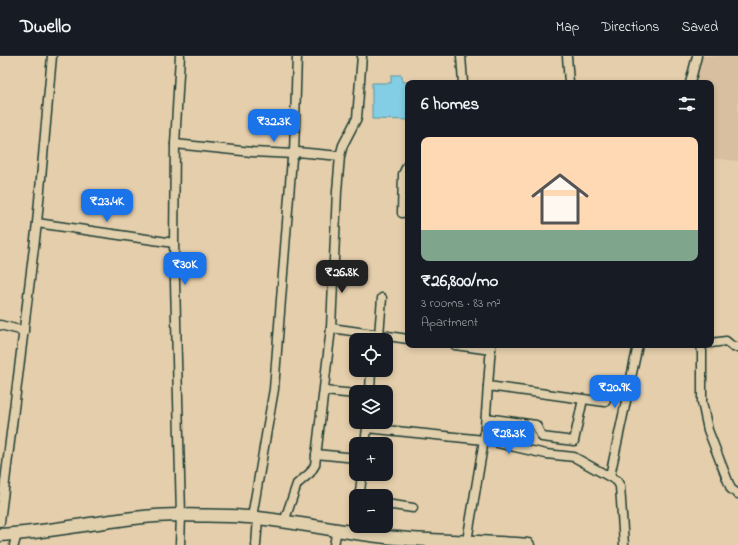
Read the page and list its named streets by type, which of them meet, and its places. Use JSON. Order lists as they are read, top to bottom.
{
  "page": {
    "header": "Dwello",
    "nav": ["Map", "Directions", "Saved"],
    "heading": "6 homes",
    "price": [
      "₹32.3K",
      "₹23.4K",
      "₹30K",
      "₹26.8K",
      "₹20.9K",
      "₹28.3K"
    ],
    "list": [
      {
        "name": "₹26,800/mo",
        "note": "3 rooms · 83 m² · Apartment"
      }
    ],
    "map_buttons": ["+", "−"]
  }
}
